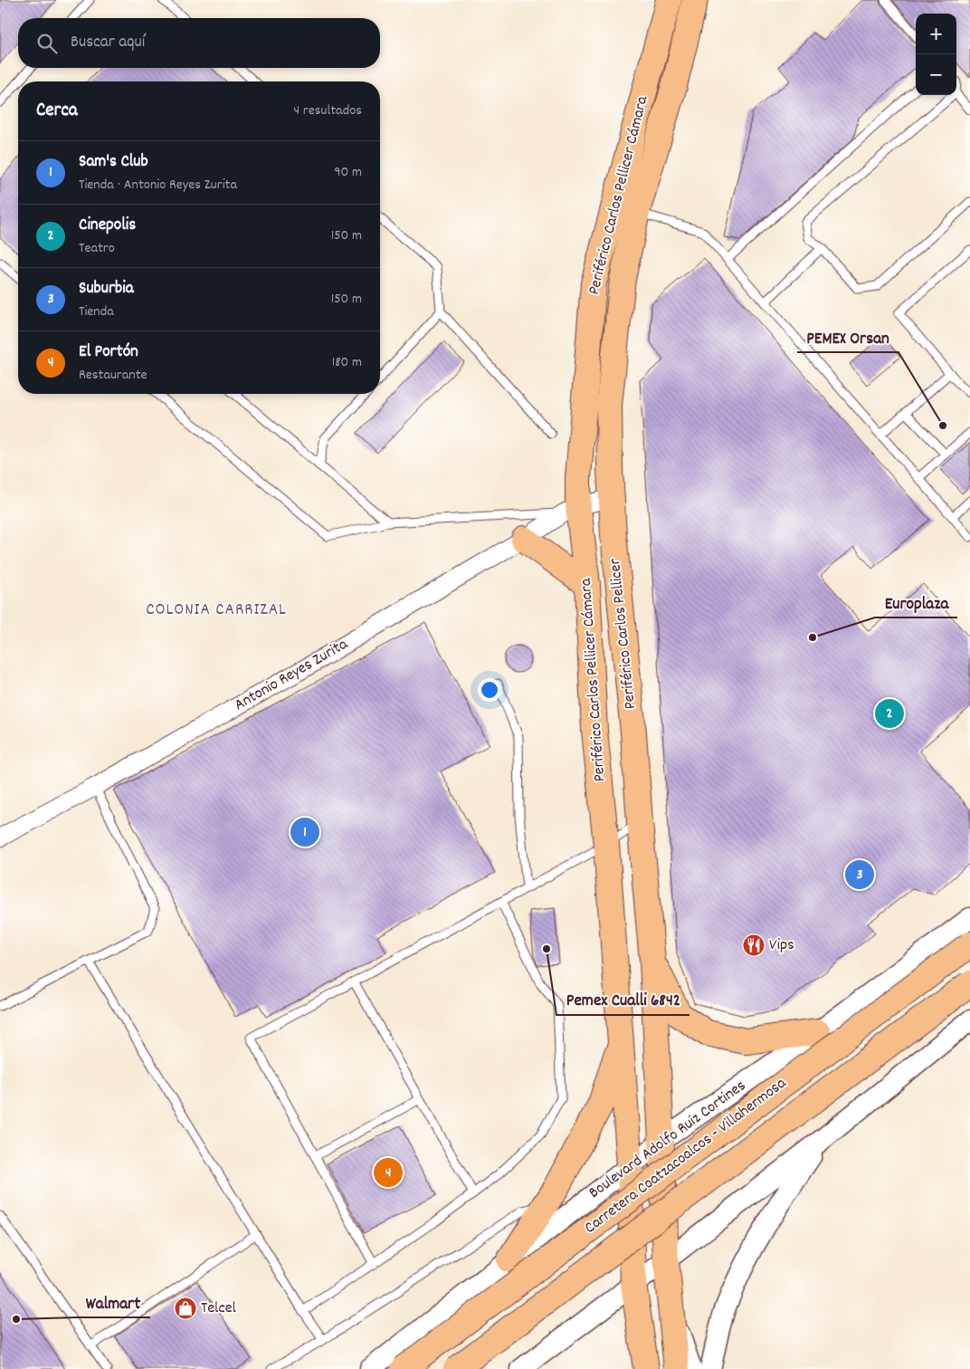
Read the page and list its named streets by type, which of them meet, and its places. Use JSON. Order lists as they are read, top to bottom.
{
  "streets": {
    "main road": ["Periférico Carlos Pellicer Cámara", "Periférico Carlos Pellicer", "Carretera Coatzacoalcos - Villahermosa"],
    "street": ["Antonio Reyes Zurita", "Boulevard Adolfo Ruiz Cortines"]
  },
  "crossings": [
    ["Periférico Carlos Pellicer Cámara", "Periférico Carlos Pellicer"],
    ["Periférico Carlos Pellicer Cámara", "Antonio Reyes Zurita"],
    ["Periférico Carlos Pellicer Cámara", "Boulevard Adolfo Ruiz Cortines"]
  ],
  "districts": ["COLONIA CARRIZAL"],
  "places": {
    "other": [
      "PEMEX Orsan",
      "Europlaza",
      "Pemex Cualli 6842",
      "Walmart"
    ],
    "restaurant": ["Vips"],
    "shop": ["Telcel"]
  },
  "page": {
    "map_buttons": ["+", "−"],
    "search": "Buscar aquí",
    "heading": ["Cerca", "4 resultados"],
    "list": [
      {
        "mark": "1",
        "name": "Sam's Club",
        "note": "Tienda · Antonio Reyes Zurita",
        "value": "90 m"
      },
      {
        "mark": "2",
        "name": "Cinepolis",
        "note": "Teatro",
        "value": "150 m"
      },
      {
        "mark": "3",
        "name": "Suburbia",
        "note": "Tienda",
        "value": "150 m"
      },
      {
        "mark": "4",
        "name": "El Portón",
        "note": "Restaurante",
        "value": "180 m"
      }
    ],
    "pins": [
      "2",
      "1",
      "3",
      "4"
    ]
  }
}
